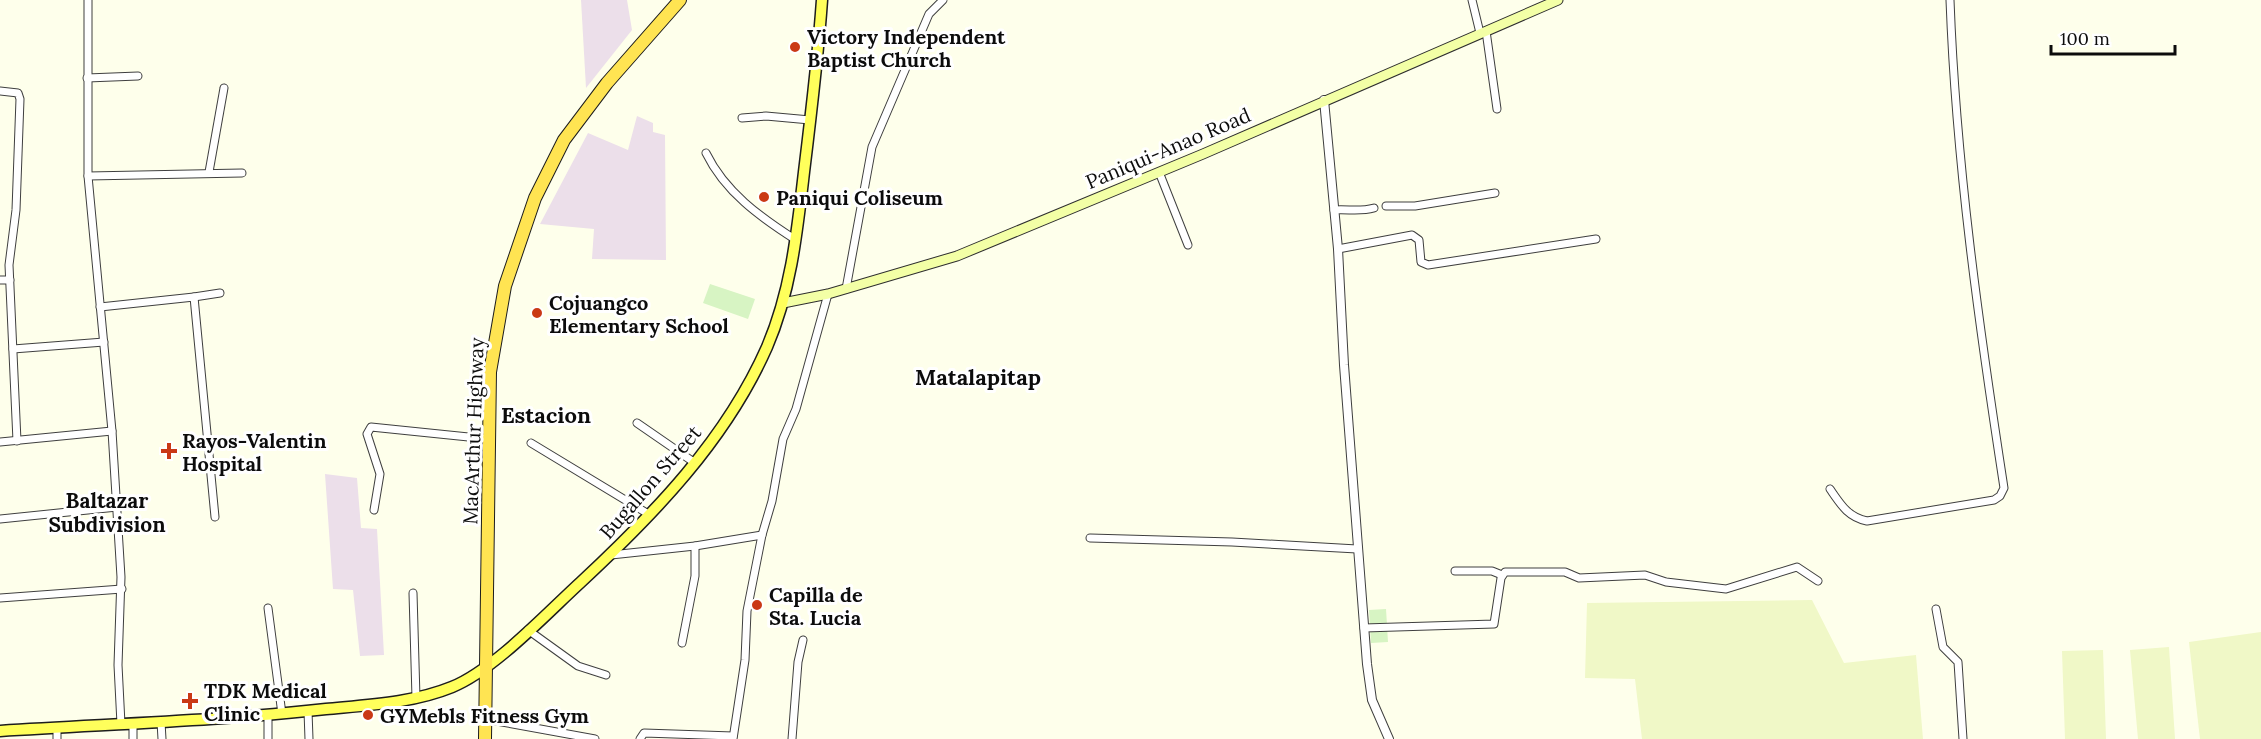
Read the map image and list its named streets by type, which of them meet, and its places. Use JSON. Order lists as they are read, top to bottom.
{
  "streets": {
    "highway": ["MacArthur Highway"],
    "main road": ["Paniqui-Anao Road", "Bugallon Street"]
  },
  "crossings": [
    ["Paniqui-Anao Road", "Bugallon Street"],
    ["MacArthur Highway", "Bugallon Street"]
  ],
  "districts": ["Matalapitap", "Estacion", "Baltazar Subdivision"],
  "places": {
    "other": [
      "Victory Independent Baptist Church",
      "Paniqui Coliseum",
      "Cojuangco Elementary School",
      "Capilla de Sta. Lucia",
      "GYMebls Fitness Gym"
    ],
    "health": ["Rayos-Valentin Hospital", "TDK Medical Clinic"]
  },
  "scale_bar": "100 m"
}
